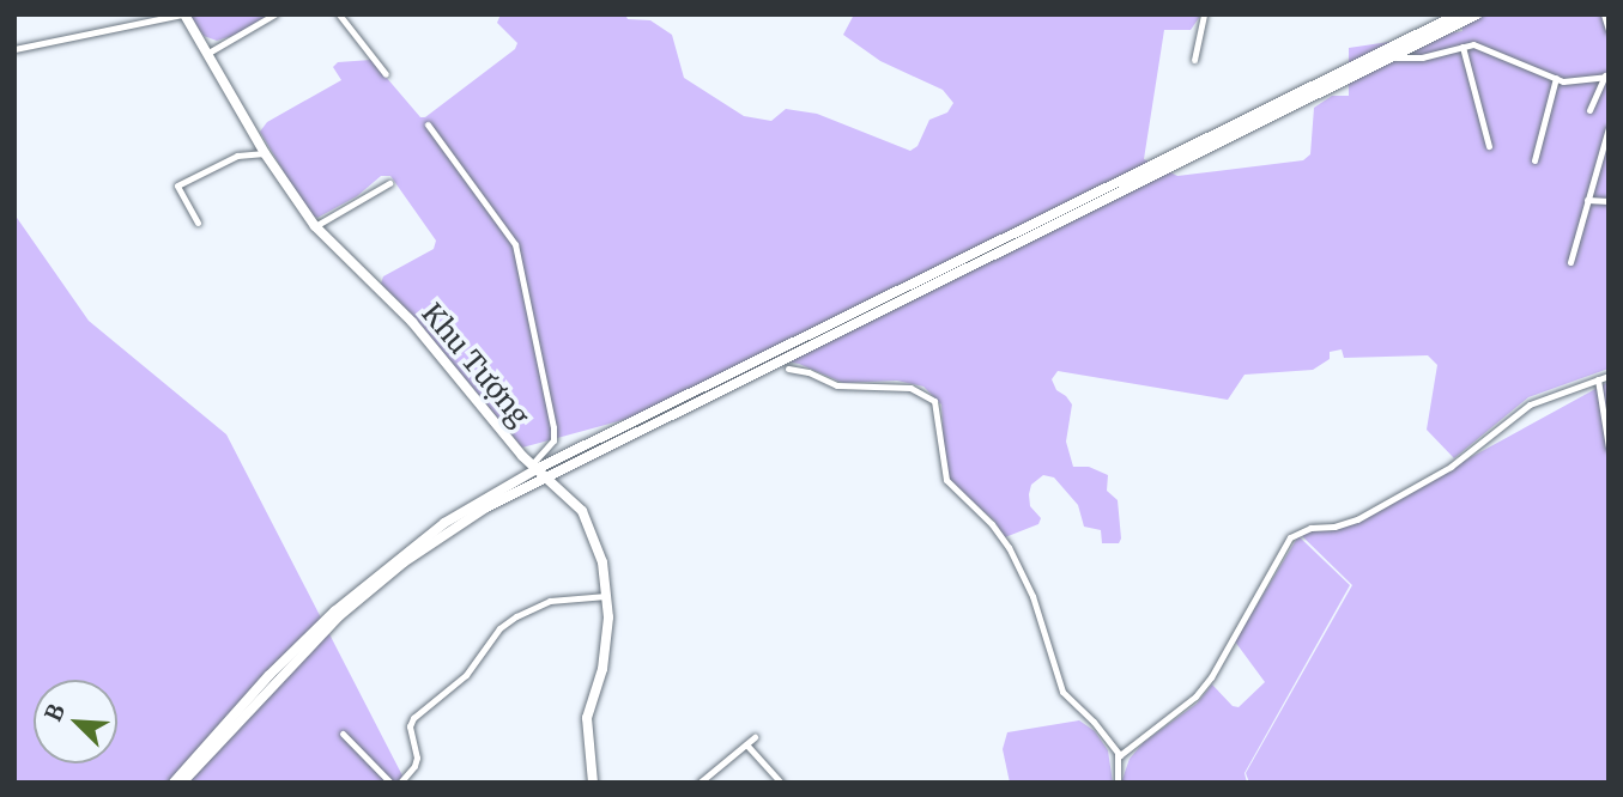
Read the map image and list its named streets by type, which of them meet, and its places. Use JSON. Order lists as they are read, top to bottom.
{
  "streets": {
    "main road": ["Khu Tượng"]
  },
  "north": "top left"
}
